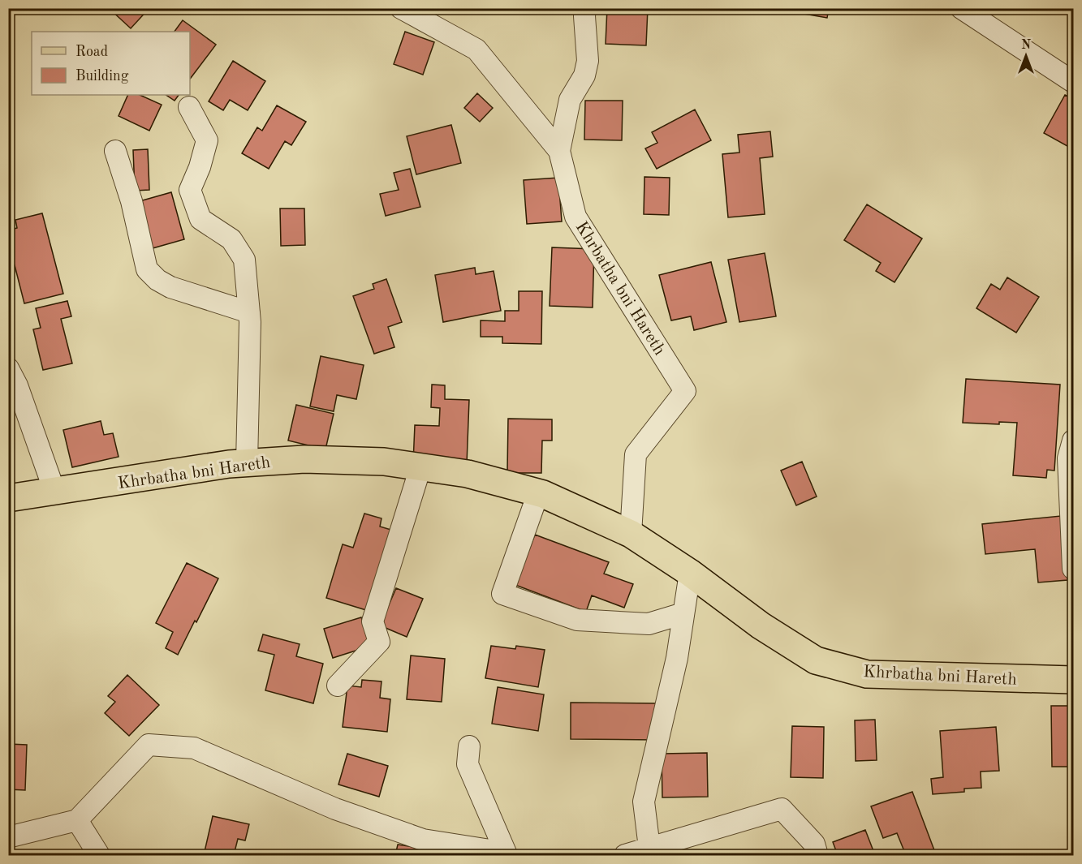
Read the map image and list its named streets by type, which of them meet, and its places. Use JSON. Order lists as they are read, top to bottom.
{
  "streets": {
    "main road": ["Khrbatha bni Hareth"]
  },
  "legend": ["Road", "Building"],
  "north": "top"
}
